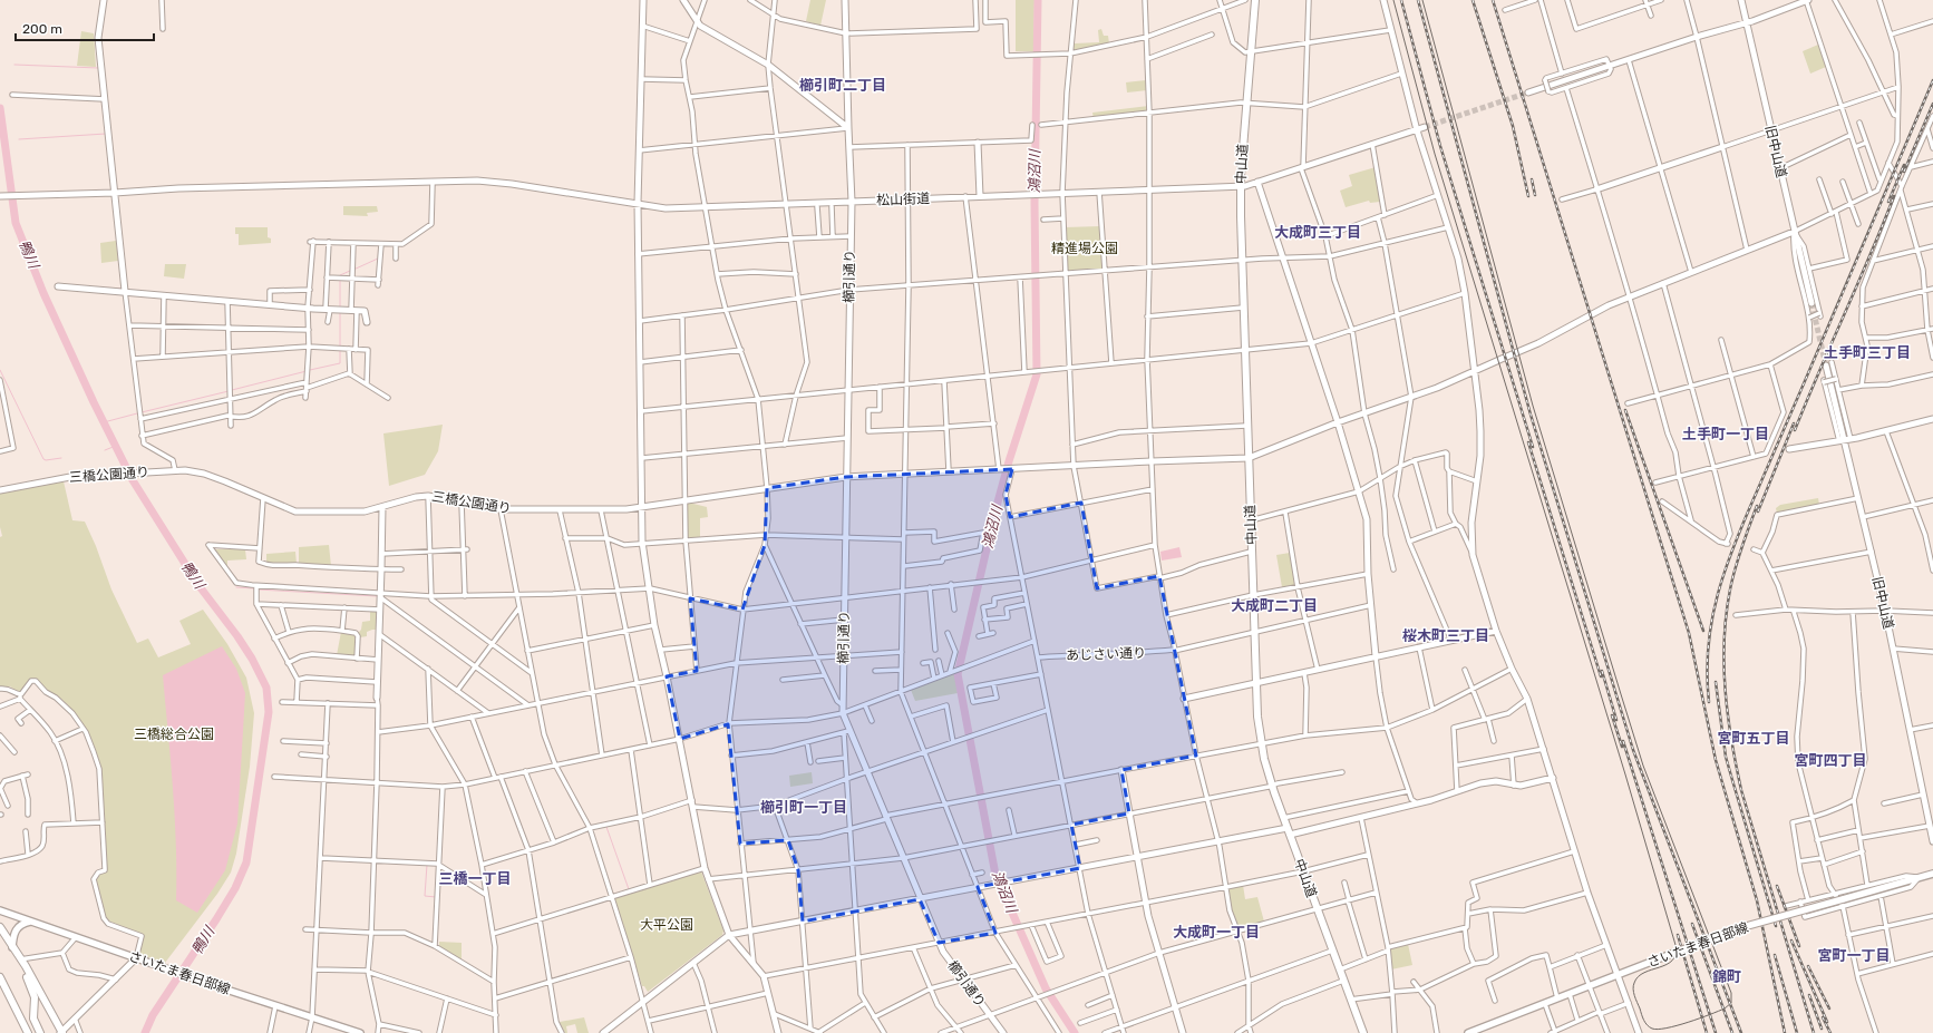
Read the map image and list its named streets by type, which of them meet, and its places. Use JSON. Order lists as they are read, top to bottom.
{
  "streets": {
    "highway": ["中山道"],
    "main road": ["さいたま春日部線"],
    "street": [
      "旧中山道",
      "松山街道",
      "櫛引通り",
      "三橋公園通り",
      "あじさい通り"
    ]
  },
  "crossings": [
    ["旧中山道", "三橋公園通り"],
    ["中山道", "松山街道"],
    ["中山道", "三橋公園通り"],
    ["中山道", "あじさい通り"],
    ["松山街道", "櫛引通り"],
    ["櫛引通り", "三橋公園通り"]
  ],
  "districts": [
    "櫛引町二丁目",
    "大成町三丁目",
    "土手町三丁目",
    "土手町一丁目",
    "大成町二丁目",
    "桜木町三丁目",
    "宮町五丁目",
    "宮町四丁目",
    "櫛引町一丁目",
    "三橋一丁目",
    "大成町一丁目",
    "宮町一丁目",
    "錦町"
  ],
  "water": ["鴻沼川", "鴨川"],
  "parks": ["精進場公園", "三橋総合公園", "大平公園"],
  "scale_bar": "200 m"
}
